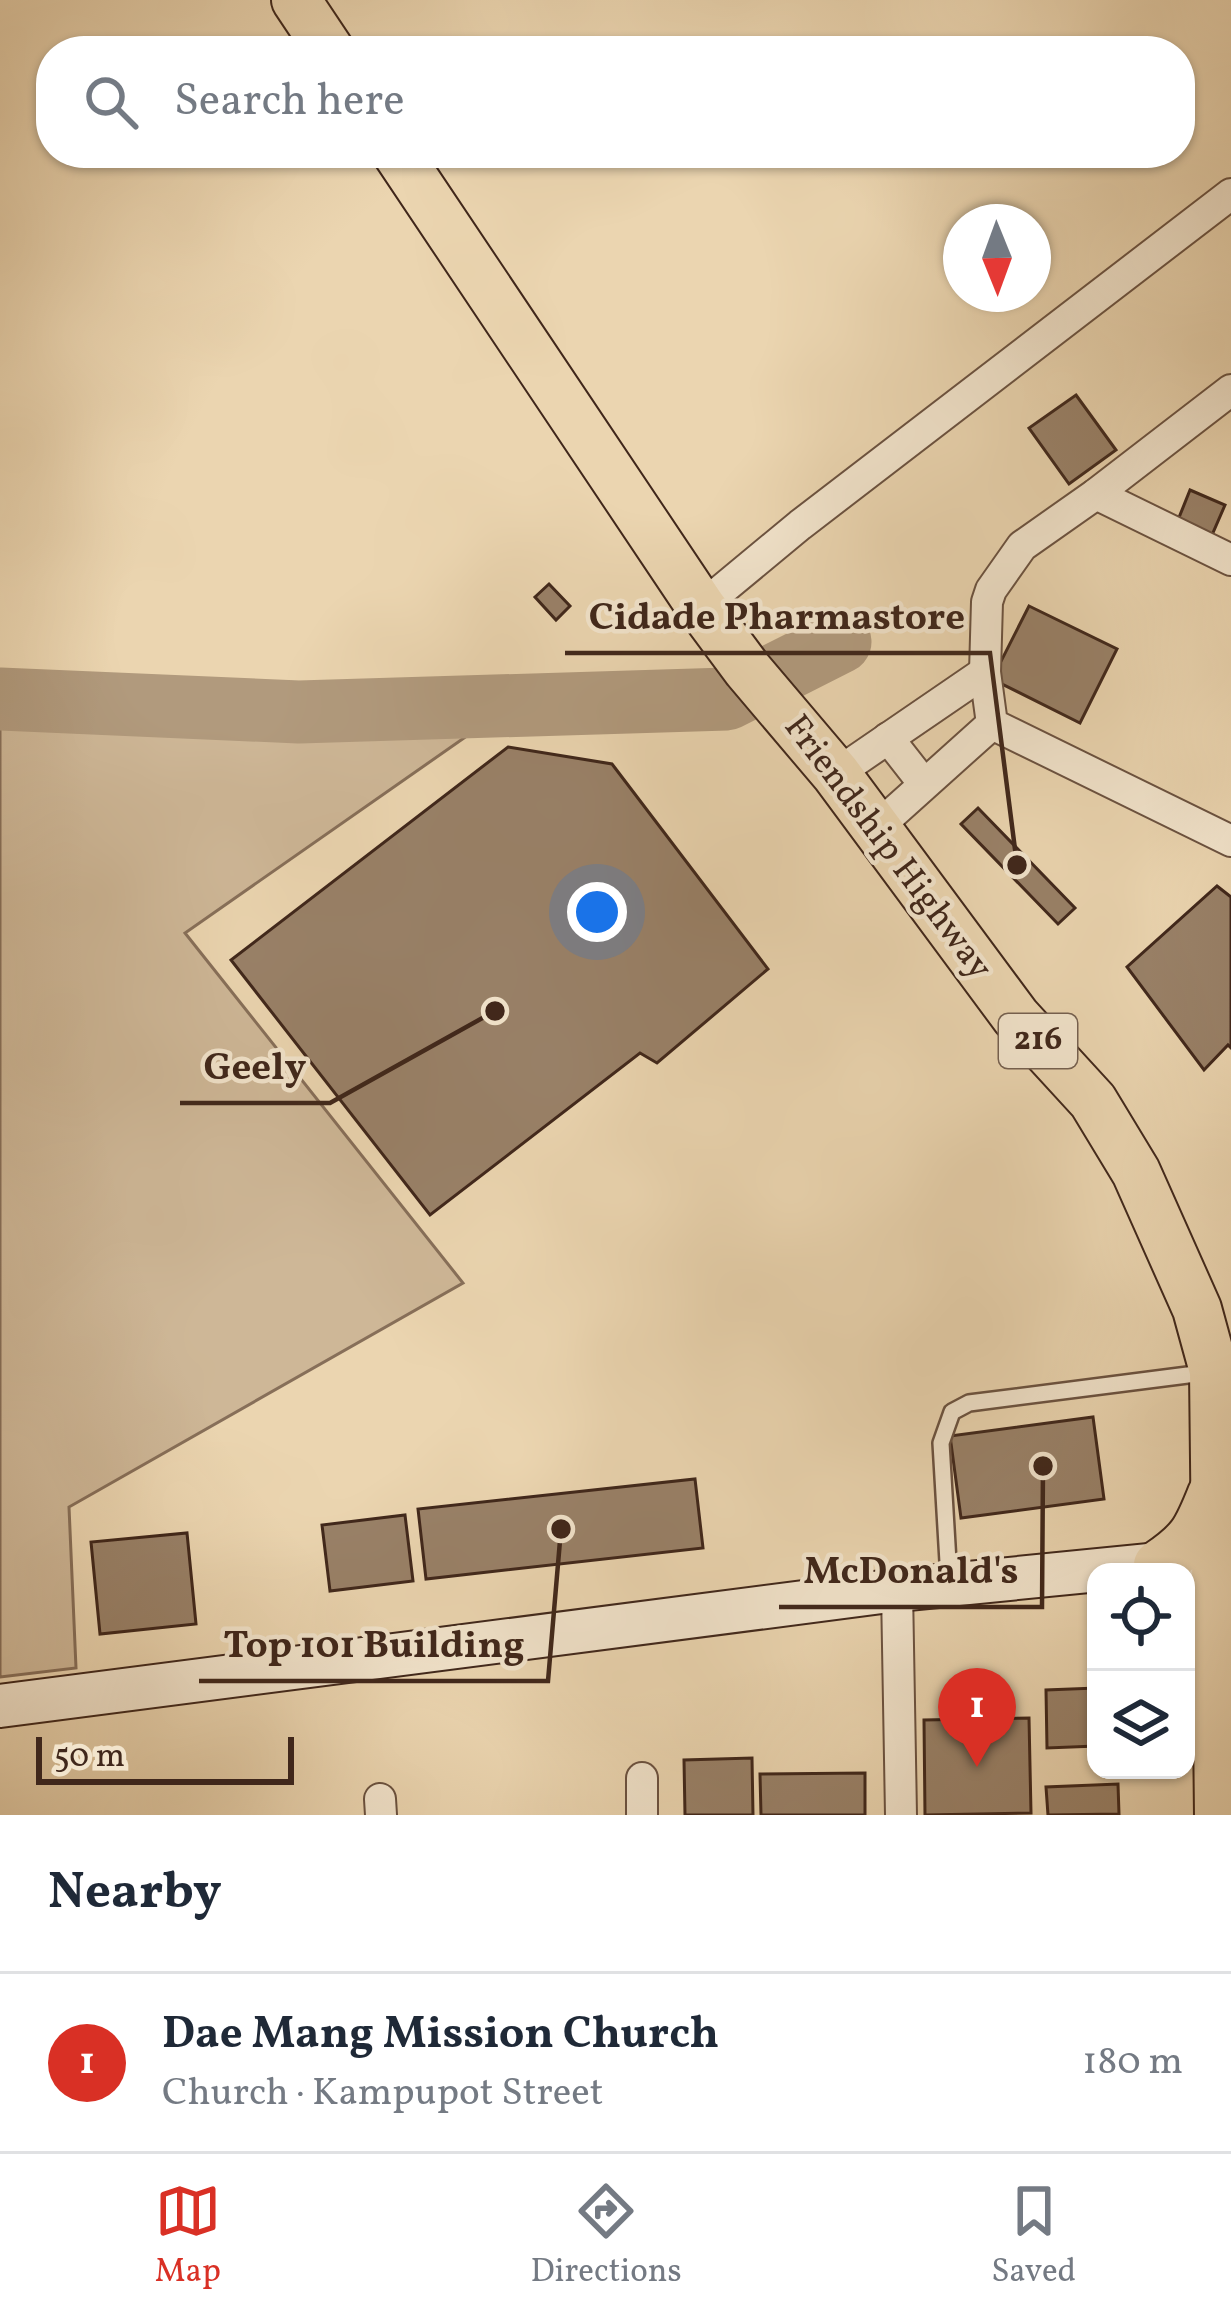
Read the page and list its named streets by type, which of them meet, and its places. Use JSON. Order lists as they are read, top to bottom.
{
  "streets": {
    "main road": ["Friendship Highway", "216"]
  },
  "places": [
    "Cidade Pharmastore",
    "Geely",
    "McDonald's",
    "Top 101 Building"
  ],
  "scale_bar": "50 m",
  "north": "bottom",
  "page": {
    "search": "Search here",
    "pins": "1",
    "scale": "50 m",
    "heading": "Nearby",
    "list": [
      {
        "mark": "1",
        "name": "Dae Mang Mission Church",
        "note": "Church · Kampupot Street",
        "value": "180 m"
      }
    ],
    "nav": ["Map", "Directions", "Saved"]
  }
}
